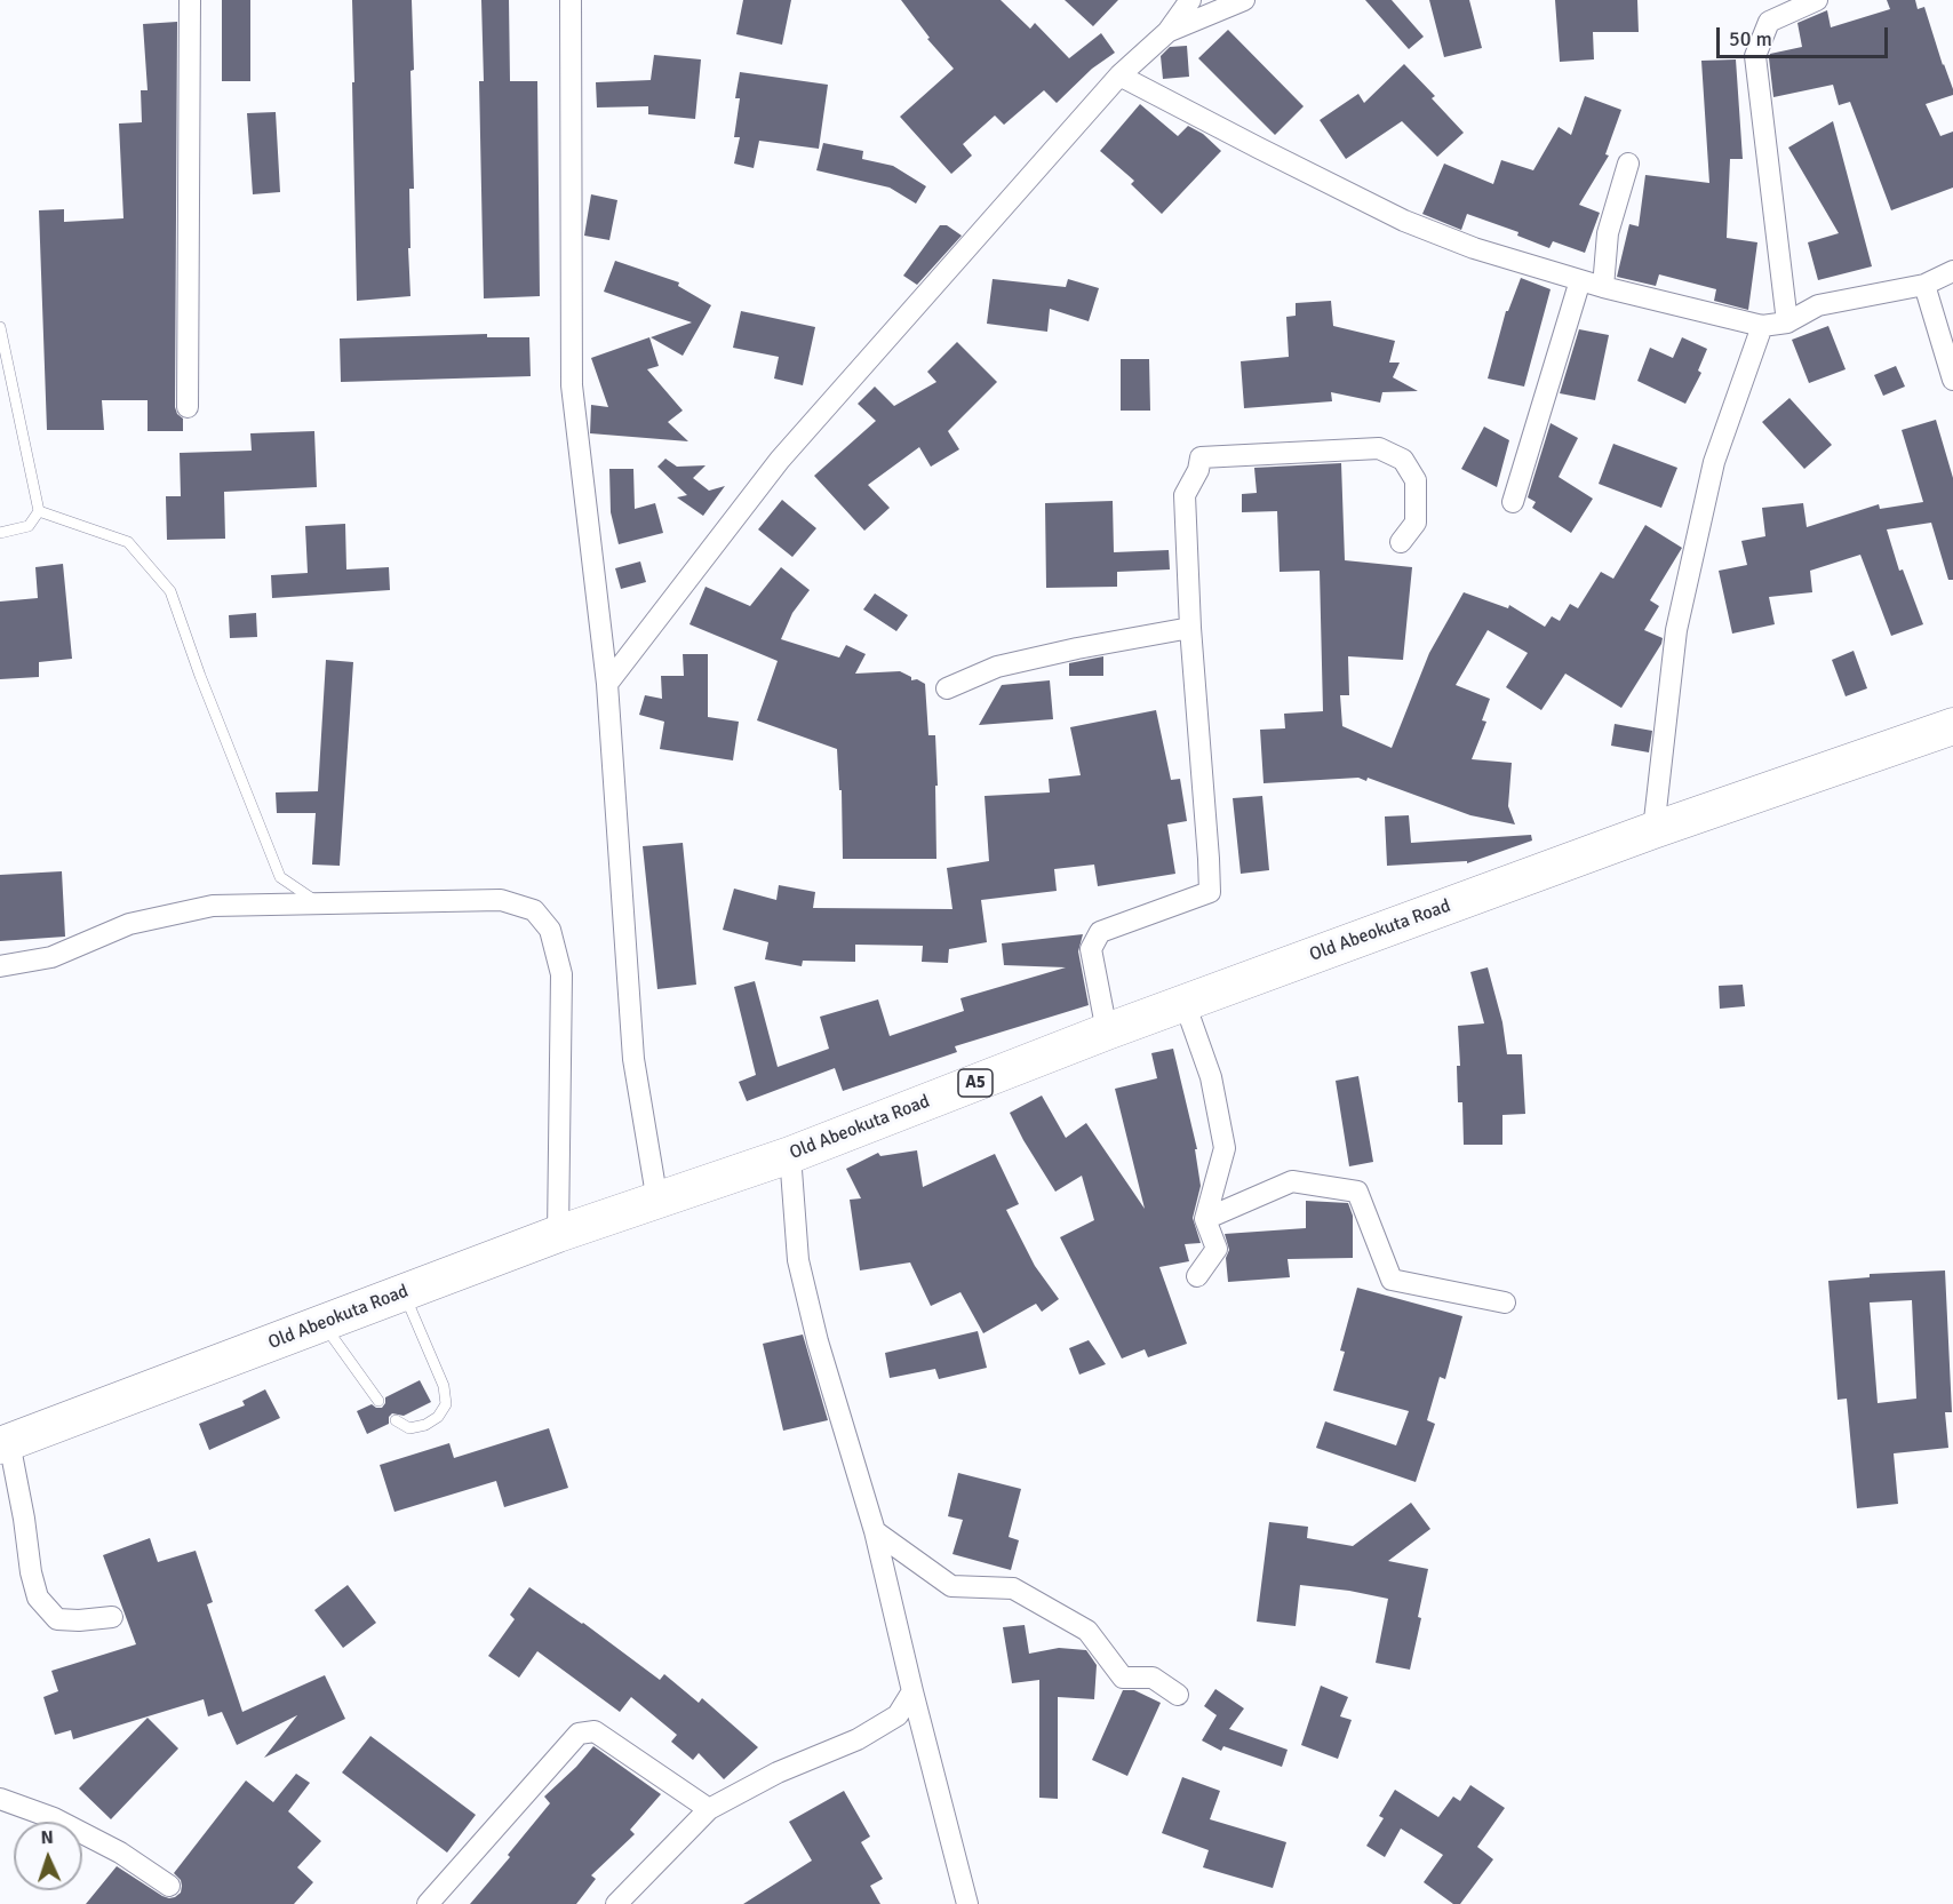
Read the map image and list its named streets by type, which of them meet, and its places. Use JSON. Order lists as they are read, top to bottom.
{
  "streets": {
    "highway": ["Old Abeokuta Road", "A5"]
  },
  "scale_bar": "50 m",
  "north": "top"
}
